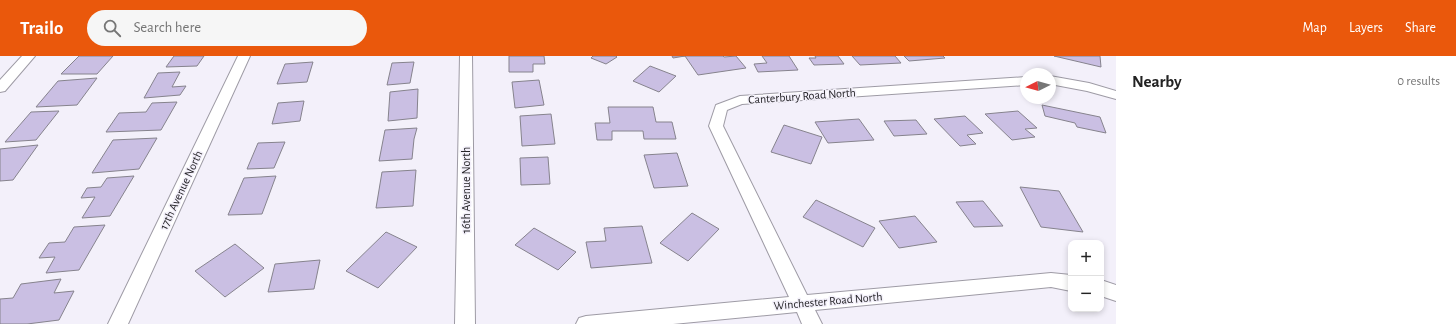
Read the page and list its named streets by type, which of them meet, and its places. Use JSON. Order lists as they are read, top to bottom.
{
  "streets": {
    "street": [
      "Canterbury Road North",
      "17th Avenue North",
      "16th Avenue North",
      "Winchester Road North"
    ]
  },
  "crossings": [
    ["Canterbury Road North", "Winchester Road North"]
  ],
  "north": "left",
  "page": {
    "header": "Trailo",
    "search": "Search here",
    "nav": ["Map", "Layers", "Share"],
    "heading": ["Nearby", "0 results"],
    "map_buttons": ["+", "−"]
  }
}
